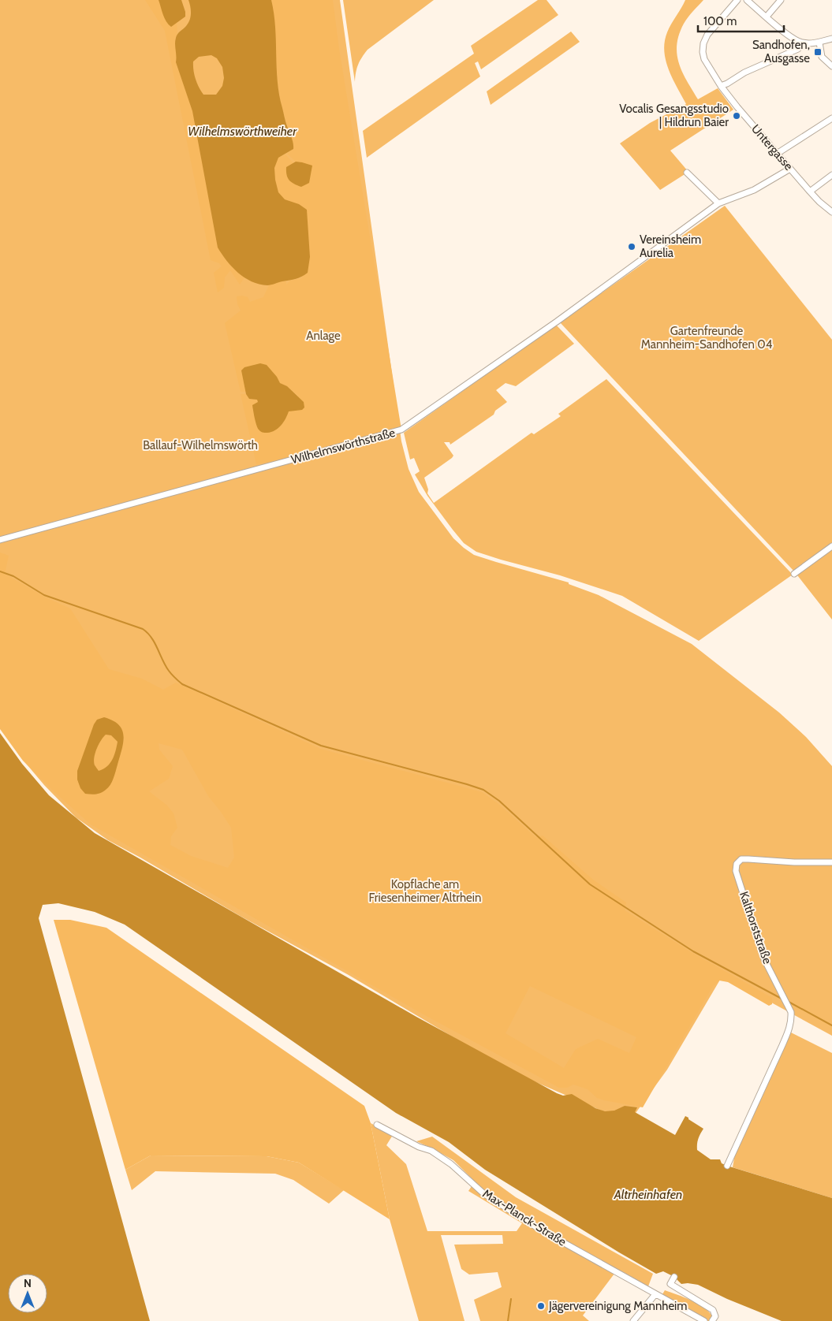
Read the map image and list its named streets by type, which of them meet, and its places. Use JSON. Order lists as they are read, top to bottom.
{
  "streets": {
    "street": [
      "Untergasse",
      "Wilhelmswörthstraße",
      "Kalthorststraße",
      "Max-Planck-Straße"
    ]
  },
  "crossings": [
    ["Untergasse", "Wilhelmswörthstraße"]
  ],
  "water": ["Wilhelmswörthweiher", "Altrheinhafen"],
  "parks": [
    "Gartenfreunde Mannheim-Sandhofen 04",
    "Anlage",
    "Ballauf-Wilhelmswörth",
    "Kopflache am Friesenheimer Altrhein"
  ],
  "places": {
    "transit": ["Sandhofen, Ausgasse"],
    "other": ["Vocalis Gesangsstudio | Hildrun Baier", "Vereinsheim Aurelia", "Jägervereinigung Mannheim"]
  },
  "scale_bar": "100 m",
  "north": "top"
}
